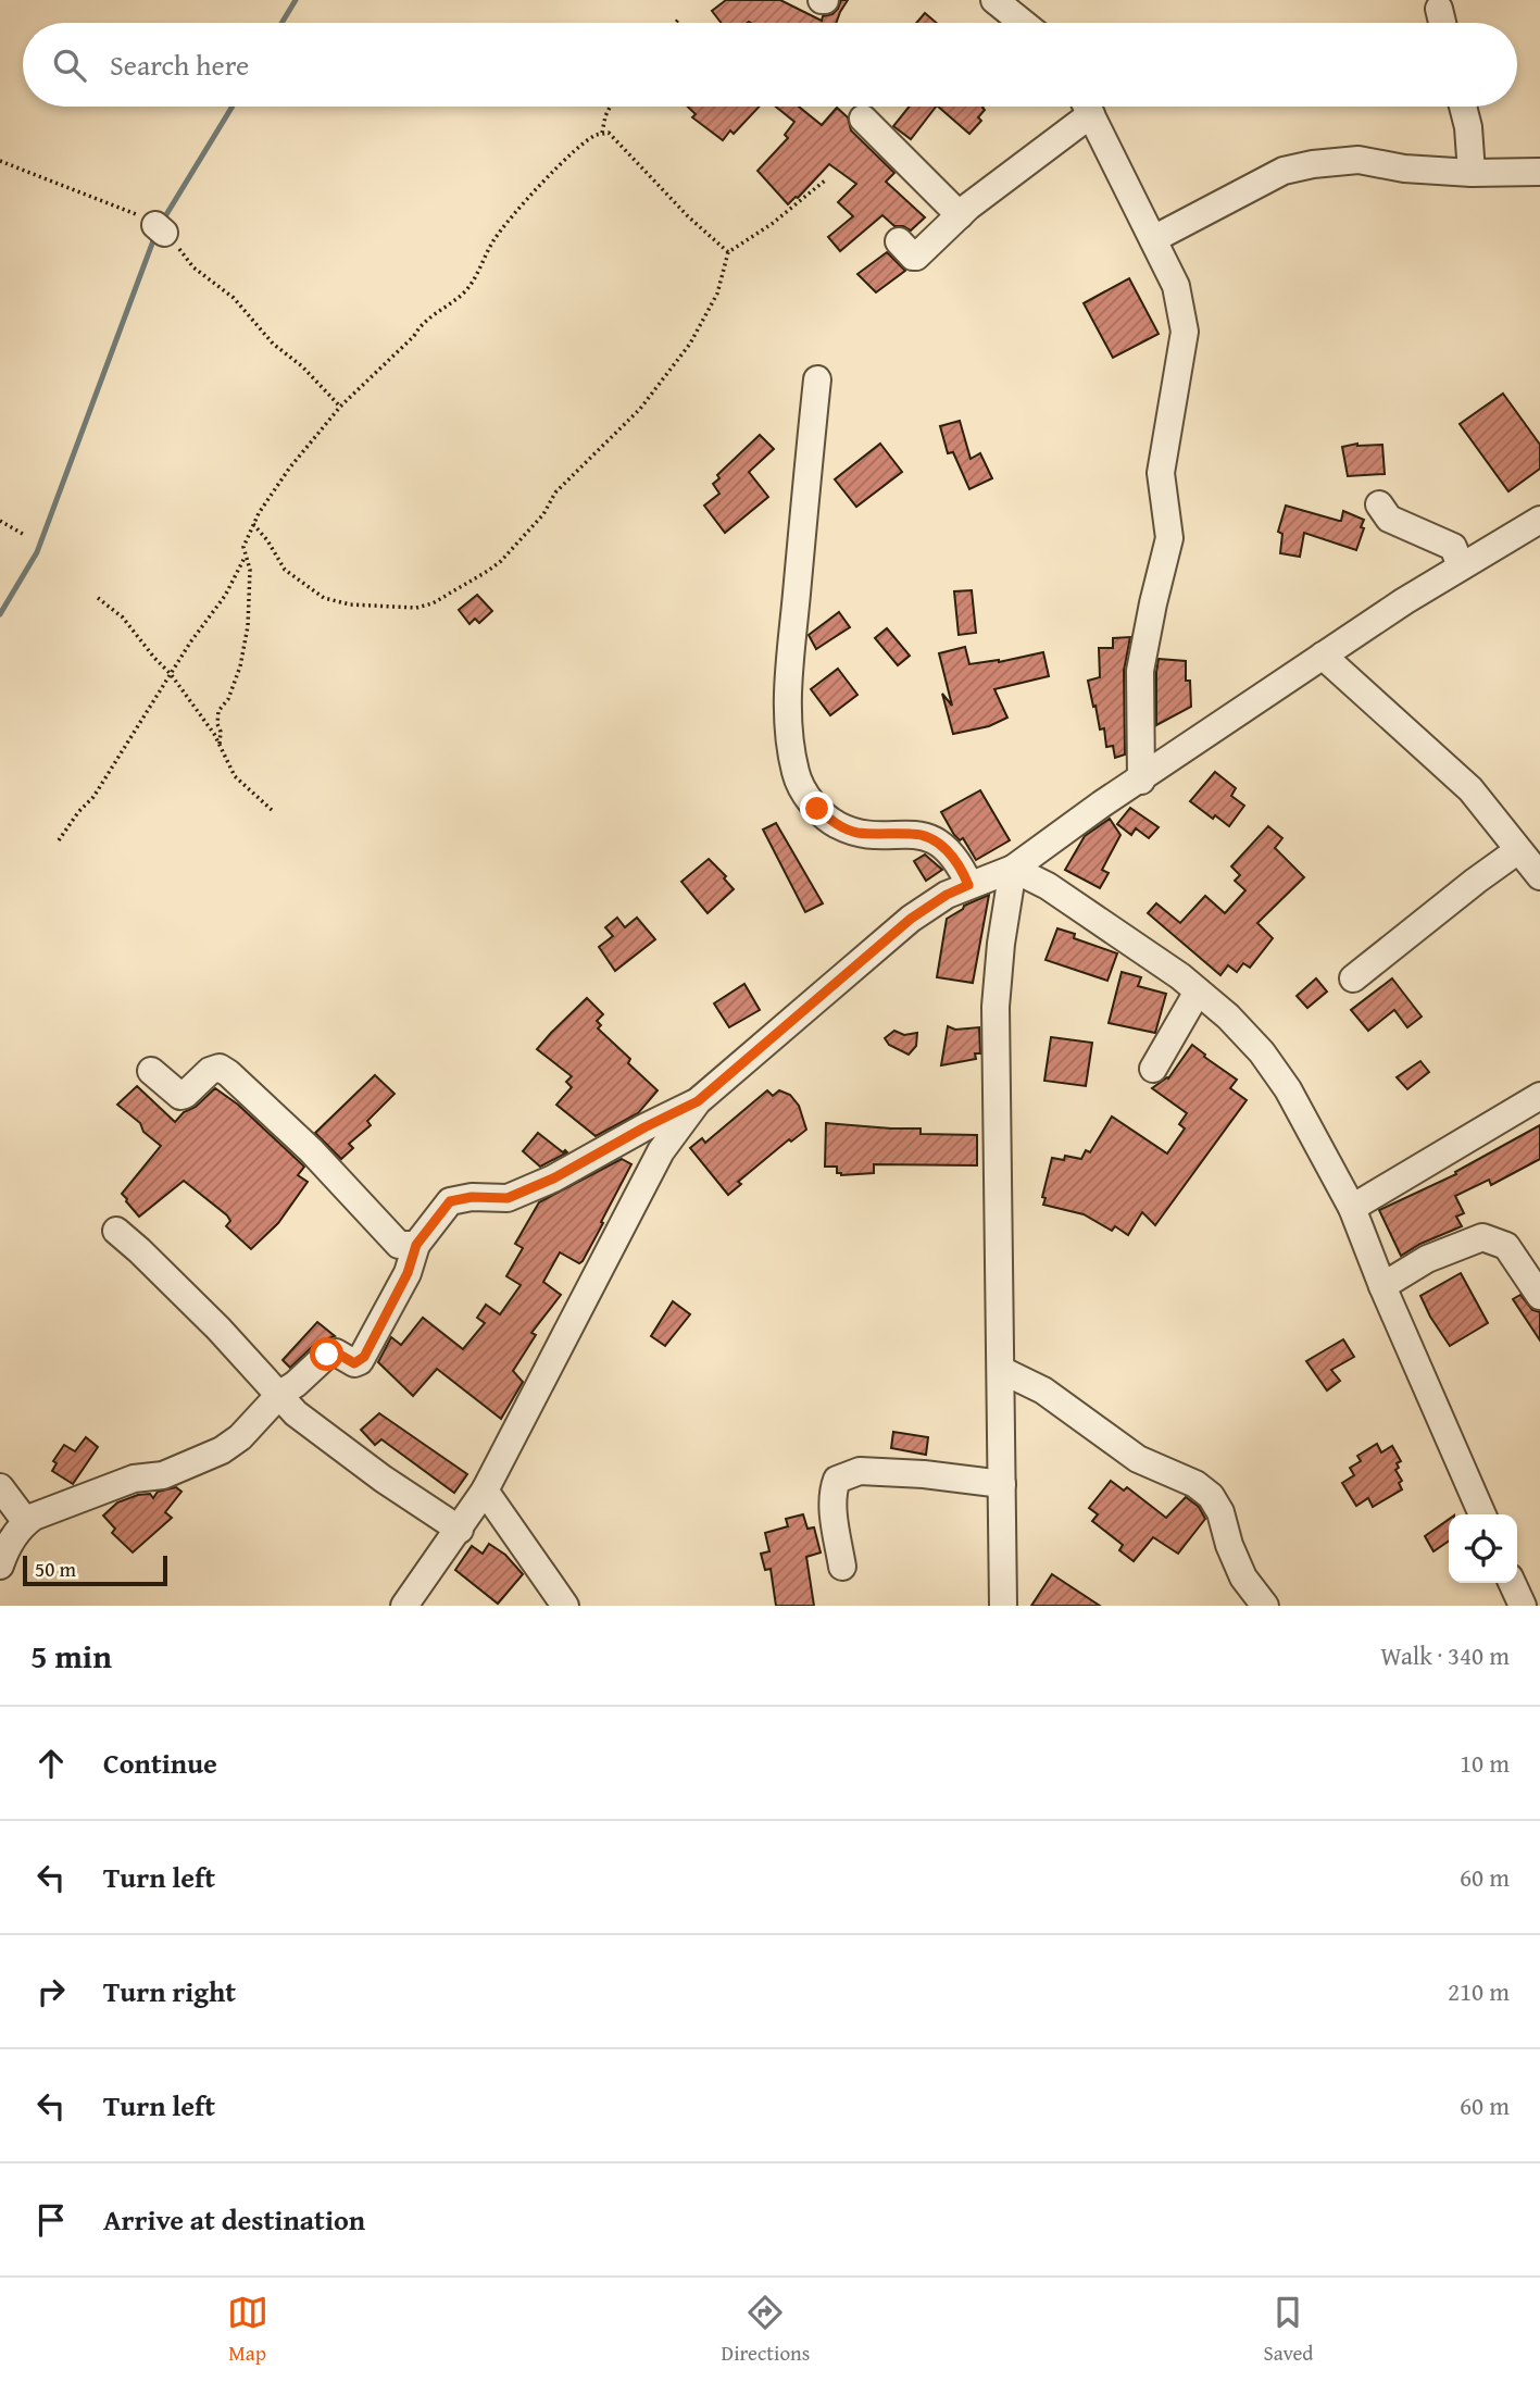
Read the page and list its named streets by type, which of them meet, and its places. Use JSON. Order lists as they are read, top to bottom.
{
  "scale_bar": "50 m",
  "page": {
    "search": "Search here",
    "scale": "50 m",
    "heading": ["5 min", "Walk · 340 m"],
    "list": [
      ["Continue", "10 m"],
      ["Turn left", "60 m"],
      ["Turn right", "210 m"],
      ["Turn left", "60 m"],
      "Arrive at destination"
    ],
    "nav": ["Map", "Directions", "Saved"]
  }
}
